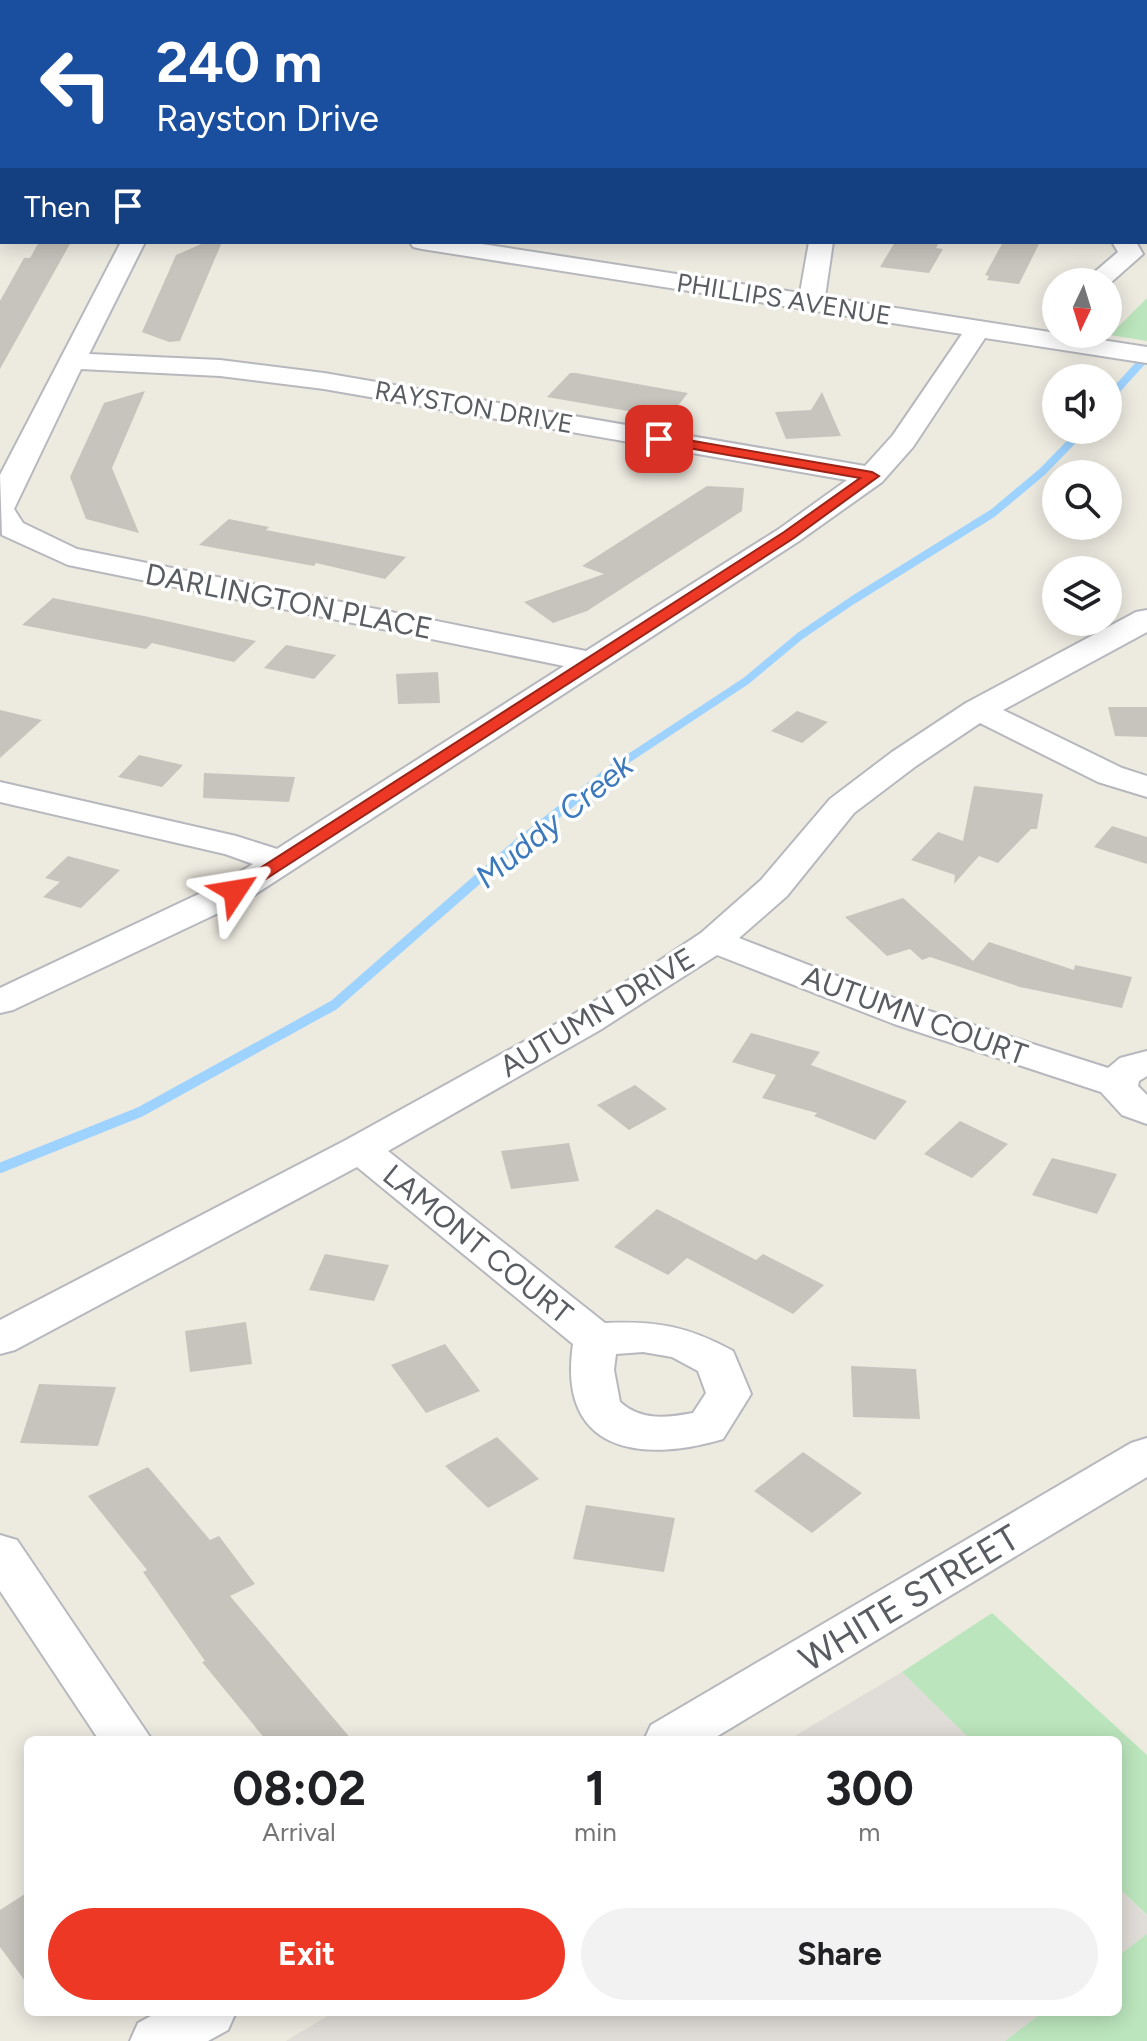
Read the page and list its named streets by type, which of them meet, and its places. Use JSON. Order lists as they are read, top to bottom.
{
  "streets": {
    "street": [
      "PHILLIPS AVENUE",
      "RAYSTON DRIVE",
      "DARLINGTON PLACE",
      "AUTUMN DRIVE",
      "AUTUMN COURT",
      "LAMONT COURT",
      "WHITE STREET"
    ]
  },
  "crossings": [
    ["AUTUMN DRIVE", "AUTUMN COURT"],
    ["AUTUMN DRIVE", "LAMONT COURT"]
  ],
  "water": ["Muddy Creek"],
  "north": "bottom",
  "page": {
    "turn": ["240 m", "Rayston Drive"],
    "then": "Then",
    "eta": [
      "08:02",
      "Arrival",
      "1",
      "min",
      "300",
      "m"
    ],
    "buttons": ["Exit", "Share"]
  }
}
